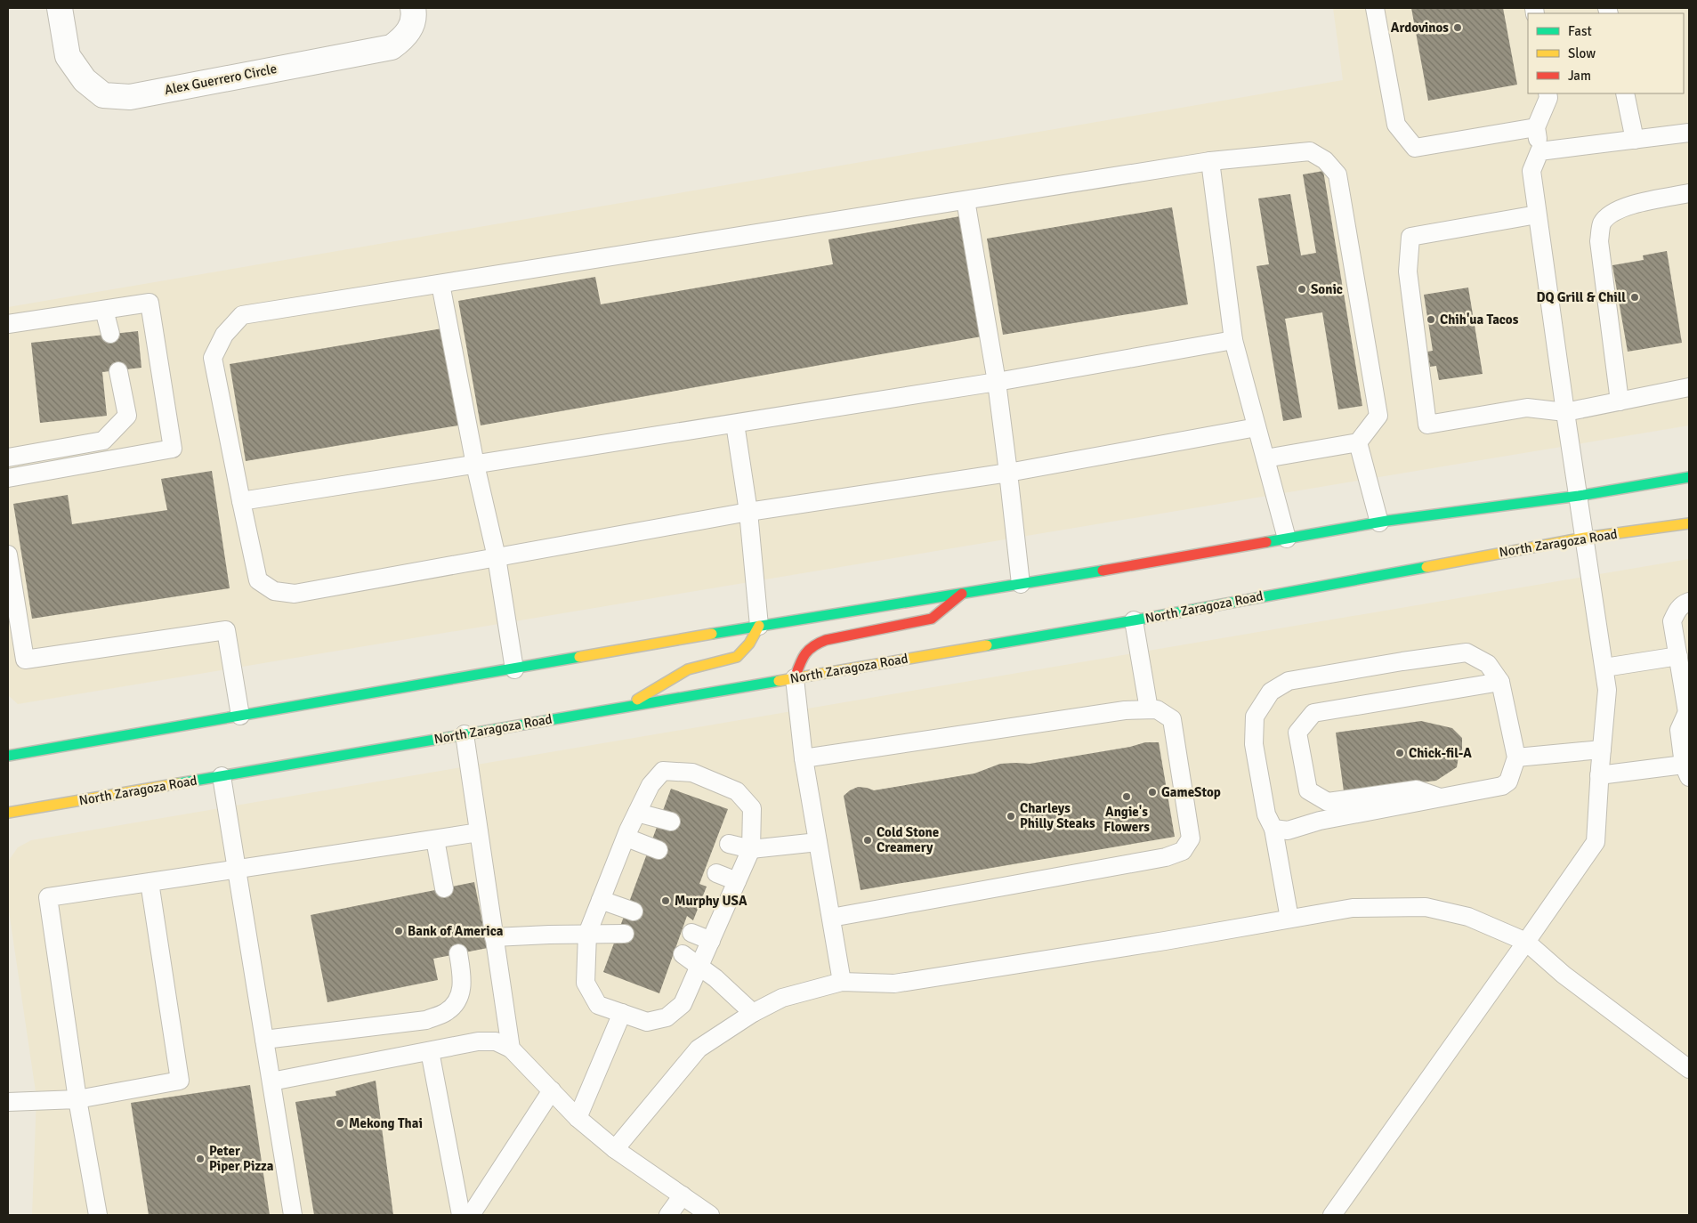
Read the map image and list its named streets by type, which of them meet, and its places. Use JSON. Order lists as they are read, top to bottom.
{
  "streets": {
    "main road": ["North Zaragoza Road"],
    "street": ["Alex Guerrero Circle"]
  },
  "places": [
    "Ardovinos",
    "Sonic",
    "DQ Grill & Chill",
    "Chih'ua Tacos",
    "Chick-fil-A",
    "GameStop",
    "Angie's Flowers",
    "Charleys Philly Steaks",
    "Cold Stone Creamery",
    "Murphy USA",
    "Bank of America",
    "Mekong Thai",
    "Peter Piper Pizza"
  ],
  "legend": ["Fast", "Slow", "Jam"]
}
